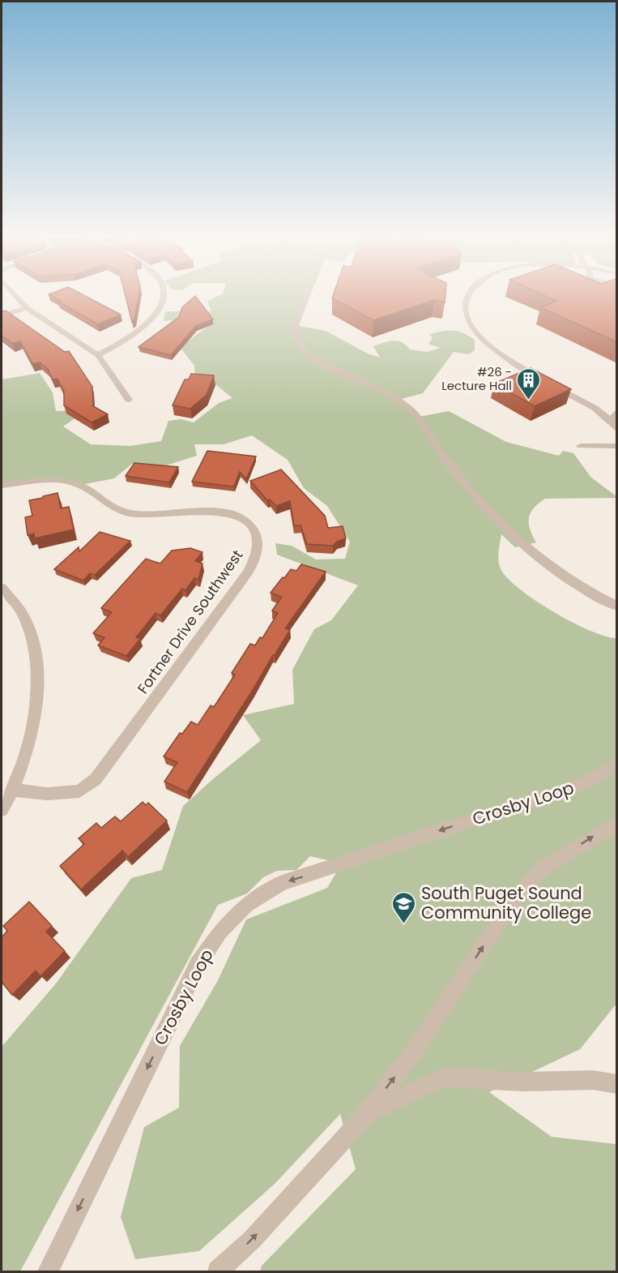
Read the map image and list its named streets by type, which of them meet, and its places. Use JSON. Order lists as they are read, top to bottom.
{
  "streets": {
    "street": ["Fortner Drive Southwest", "Crosby Loop"]
  },
  "one_way": ["Crosby Loop"],
  "places": {
    "building": ["#26 - Lecture Hall"],
    "school or university": ["South Puget Sound Community College"]
  }
}
